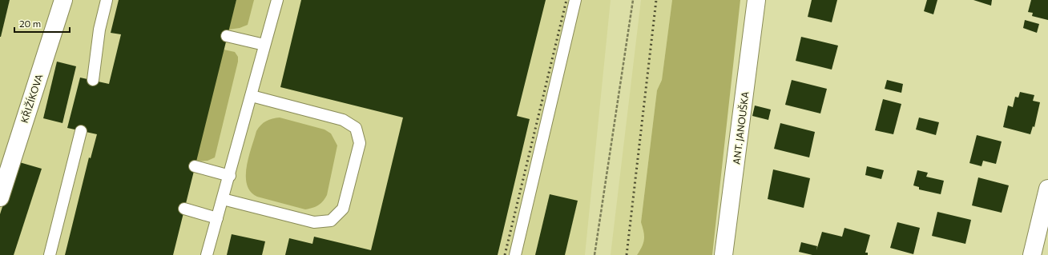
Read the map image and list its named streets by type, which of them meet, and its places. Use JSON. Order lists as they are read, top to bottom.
{
  "streets": {
    "street": ["KŘIŽÍKOVA", "ANT. JANOUŠKA"]
  },
  "scale_bar": "20 m"
}
